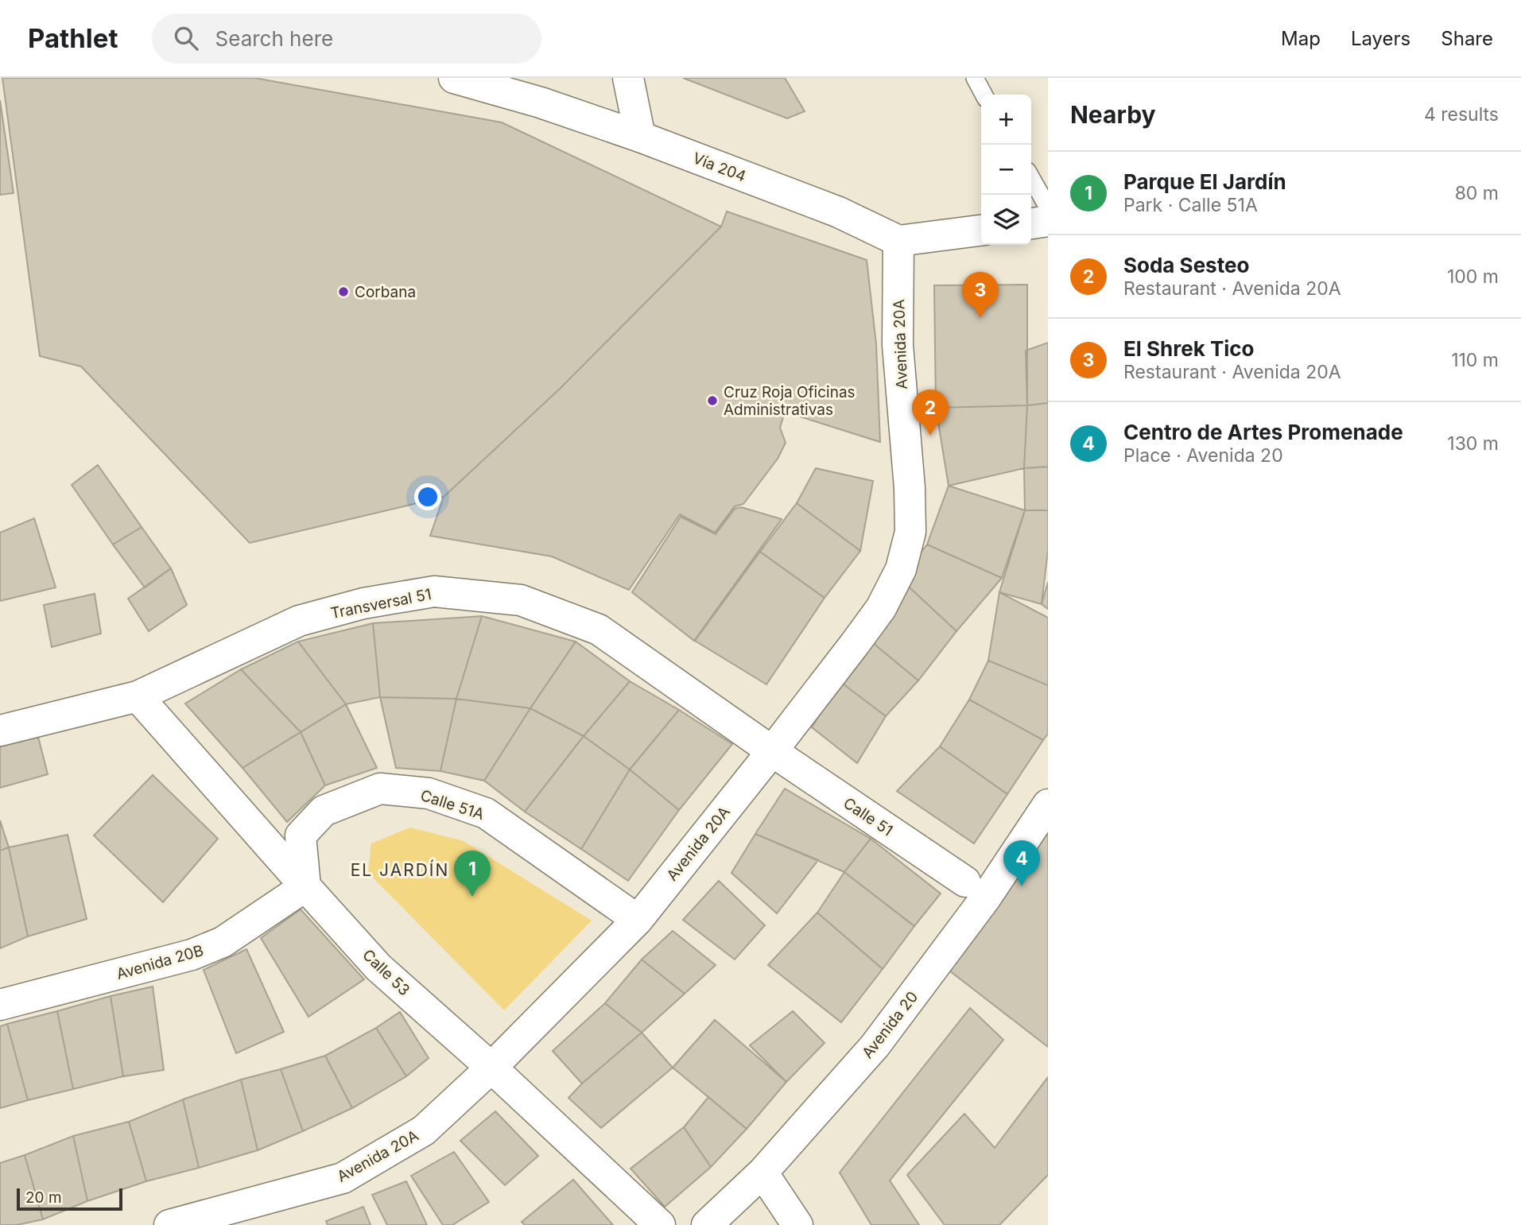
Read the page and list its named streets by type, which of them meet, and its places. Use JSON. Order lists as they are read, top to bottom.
{
  "streets": {
    "street": [
      "Vía 204",
      "Avenida 20A",
      "Transversal 51",
      "Calle 51A",
      "Calle 51",
      "Avenida 20B",
      "Calle 53",
      "Avenida 20"
    ]
  },
  "crossings": [
    ["Vía 204", "Avenida 20A"],
    ["Avenida 20A", "Transversal 51"],
    ["Avenida 20A", "Calle 51A"],
    ["Avenida 20A", "Calle 51"],
    ["Avenida 20A", "Calle 53"],
    ["Transversal 51", "Calle 51"],
    ["Transversal 51", "Calle 53"],
    ["Calle 51A", "Avenida 20B"],
    ["Calle 51A", "Calle 53"],
    ["Avenida 20B", "Calle 53"]
  ],
  "districts": ["EL JARDÍN"],
  "places": ["Corbana", "Cruz Roja Oficinas Administrativas"],
  "scale_bar": "20 m",
  "page": {
    "header": "Pathlet",
    "search": "Search here",
    "nav": ["Map", "Layers", "Share"],
    "heading": ["Nearby", "4 results"],
    "map_buttons": ["+", "−"],
    "list": [
      {
        "mark": "1",
        "name": "Parque El Jardín",
        "note": "Park · Calle 51A",
        "value": "80 m"
      },
      {
        "mark": "2",
        "name": "Soda Sesteo",
        "note": "Restaurant · Avenida 20A",
        "value": "100 m"
      },
      {
        "mark": "3",
        "name": "El Shrek Tico",
        "note": "Restaurant · Avenida 20A",
        "value": "110 m"
      },
      {
        "mark": "4",
        "name": "Centro de Artes Promenade",
        "note": "Place · Avenida 20",
        "value": "130 m"
      }
    ],
    "pins": [
      "3",
      "2",
      "4",
      "1"
    ],
    "scale": "20 m"
  }
}
